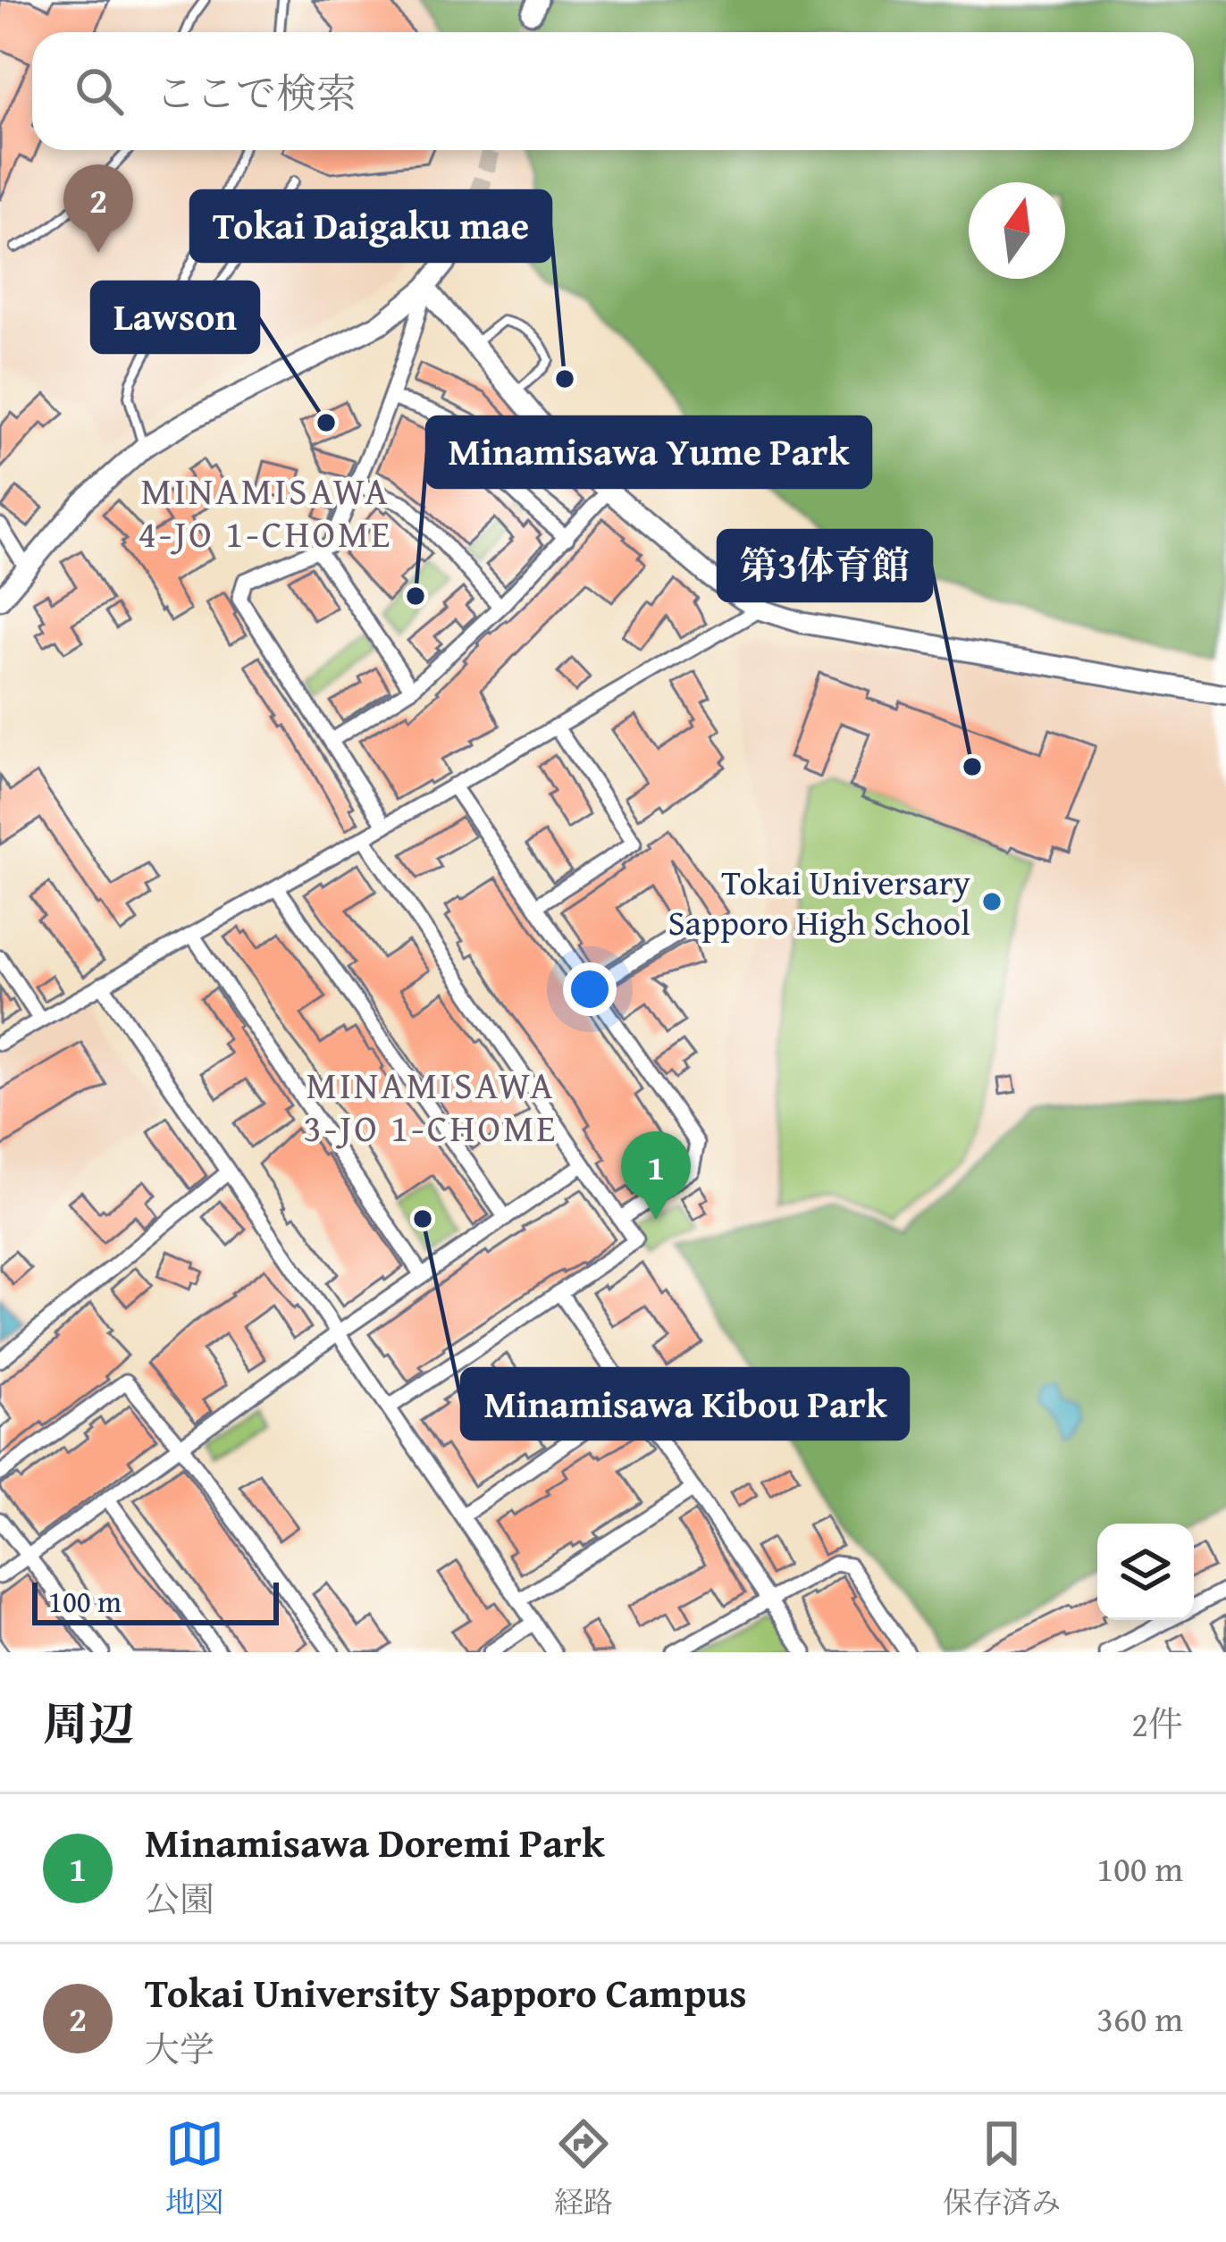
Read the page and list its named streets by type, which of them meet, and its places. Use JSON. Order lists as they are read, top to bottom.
{
  "districts": ["MINAMISAWA 4-JO 1-CHOME", "MINAMISAWA 3-JO 1-CHOME"],
  "places": [
    "Tokai Daigaku mae",
    "Lawson",
    "Minamisawa Yume Park",
    "第3体育館",
    "Tokai Universary Sapporo High School",
    "Minamisawa Kibou Park"
  ],
  "scale_bar": "100 m",
  "north": "top",
  "page": {
    "search": "ここで検索",
    "pins": ["2", "1"],
    "scale": "100 m",
    "heading": ["周辺", "2件"],
    "list": [
      {
        "mark": "1",
        "name": "Minamisawa Doremi Park",
        "note": "公園",
        "value": "100 m"
      },
      {
        "mark": "2",
        "name": "Tokai University Sapporo Campus",
        "note": "大学",
        "value": "360 m"
      }
    ],
    "nav": ["地図", "経路", "保存済み"]
  }
}
